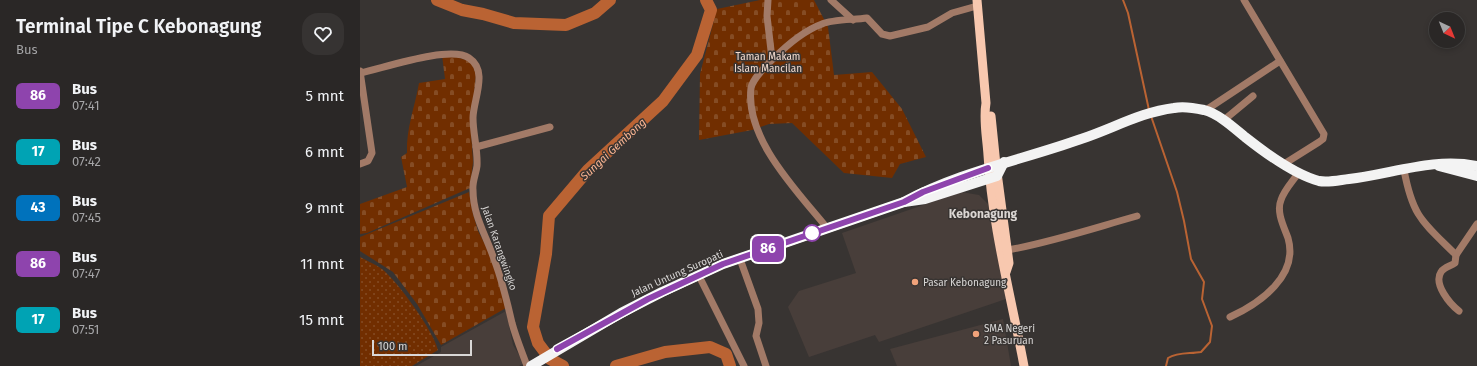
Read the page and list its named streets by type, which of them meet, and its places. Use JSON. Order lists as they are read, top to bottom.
{
  "streets": {
    "highway": ["Jalan Untung Suropati"],
    "street": ["Jalan Karangwingko"]
  },
  "crossings": [
    ["Jalan Karangwingko", "Jalan Untung Suropati"]
  ],
  "districts": ["Kebonagung"],
  "water": ["Sungai Gembong"],
  "parks": ["Taman Makam Islam Mancilan"],
  "places": ["Pasar Kebonagung", "SMA Negeri 2 Pasuruan"],
  "lines": ["bus line 86"],
  "scale_bar": "100 m",
  "north": "bottom right",
  "page": {
    "heading": ["Terminal Tipe C Kebonagung", "Bus"],
    "on_map": "86",
    "list": [
      {
        "mark": "86",
        "name": "Bus",
        "note": "07:41",
        "value": "5 mnt"
      },
      {
        "mark": "17",
        "name": "Bus",
        "note": "07:42",
        "value": "6 mnt"
      },
      {
        "mark": "43",
        "name": "Bus",
        "note": "07:45",
        "value": "9 mnt"
      },
      {
        "mark": "86",
        "name": "Bus",
        "note": "07:47",
        "value": "11 mnt"
      },
      {
        "mark": "17",
        "name": "Bus",
        "note": "07:51",
        "value": "15 mnt"
      }
    ],
    "scale": "100 m"
  }
}
